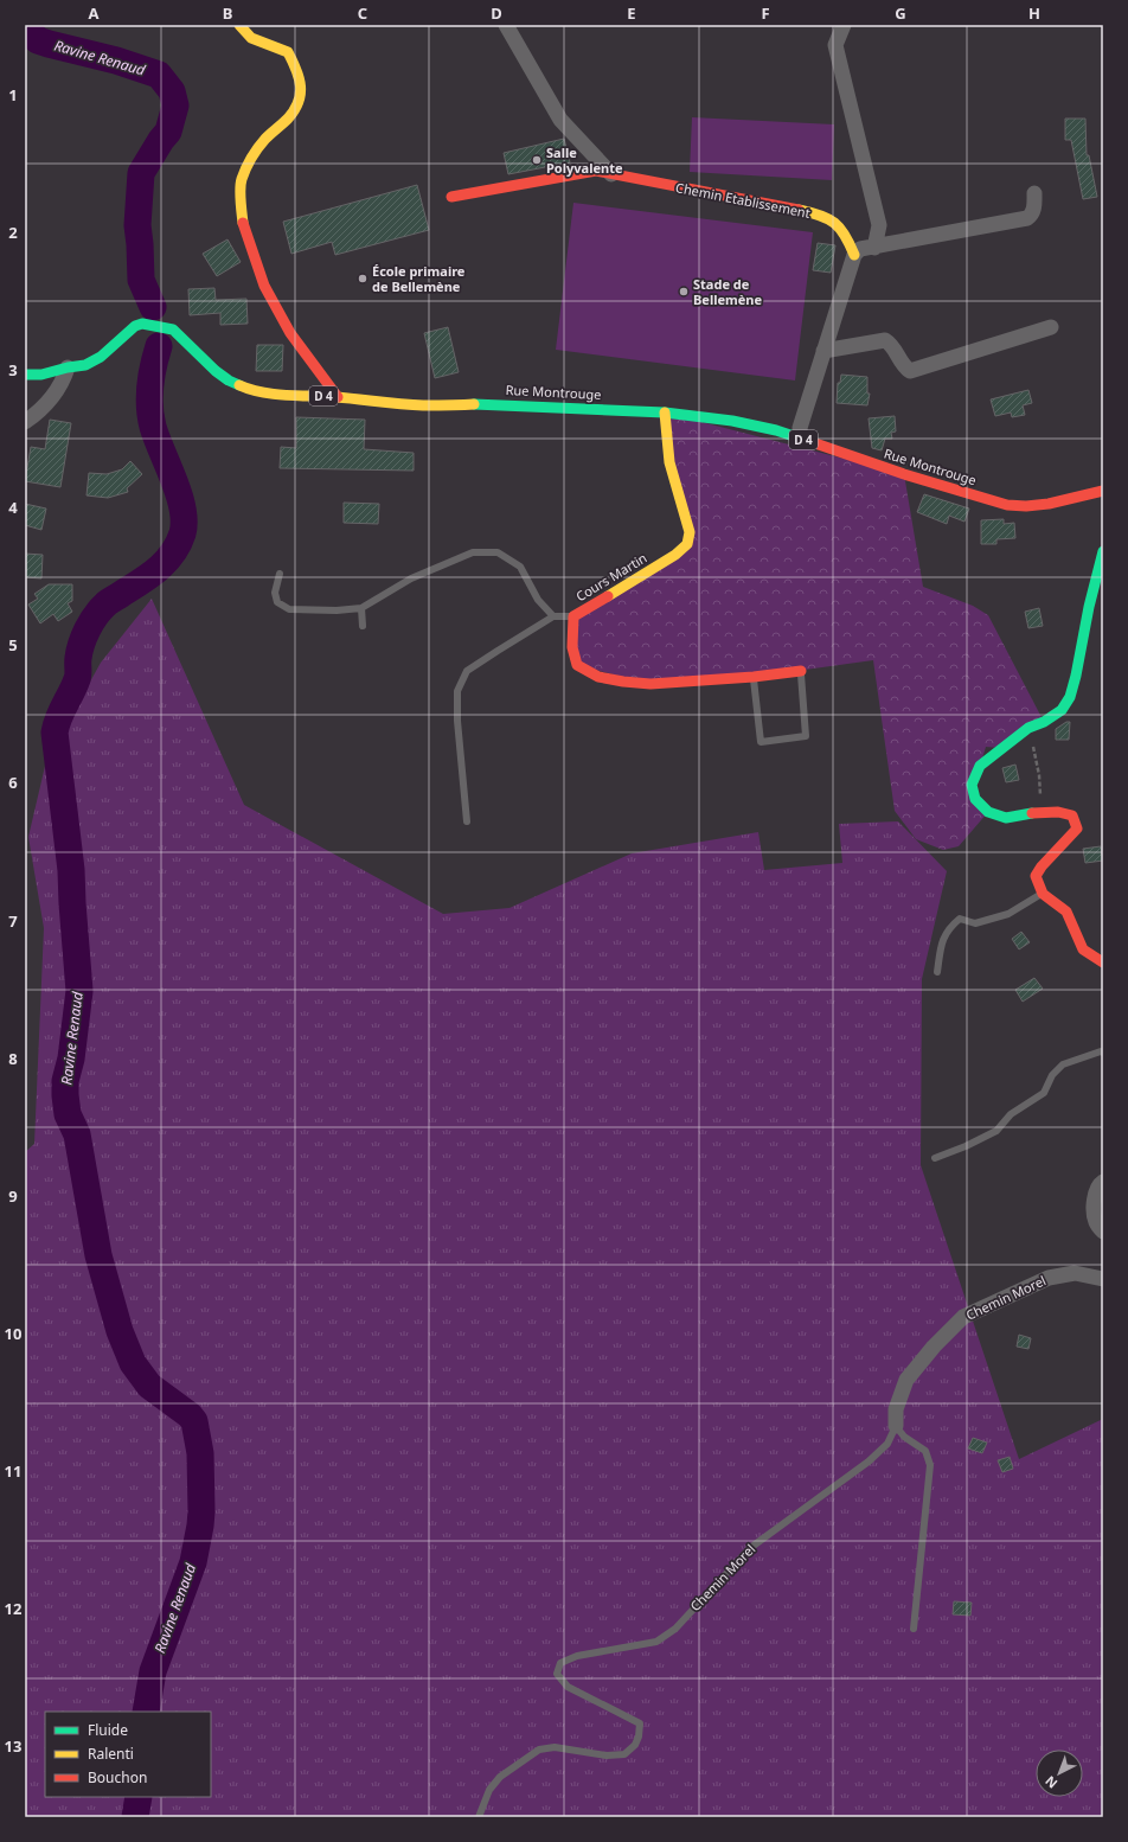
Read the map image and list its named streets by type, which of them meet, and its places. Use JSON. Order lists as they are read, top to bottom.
{
  "streets": {
    "street": [
      "Chemin Etablissement",
      "Rue Montrouge",
      "D 4",
      "Cours Martin",
      "Chemin Morel"
    ]
  },
  "crossings": [
    ["Rue Montrouge", "Cours Martin"]
  ],
  "water": ["Ravine Renaud"],
  "places": ["Salle Polyvalente", "École primaire de Bellemène", "Stade de Bellemène"],
  "legend": ["Fluide", "Ralenti", "Bouchon"],
  "north": "bottom left",
  "grid": {
    "columns": [
      "A",
      "B",
      "C",
      "D",
      "E",
      "F",
      "G",
      "H"
    ],
    "rows": [
      "1",
      "2",
      "3",
      "4",
      "5",
      "6",
      "7",
      "8",
      "9",
      "10",
      "11",
      "12",
      "13"
    ]
  }
}
